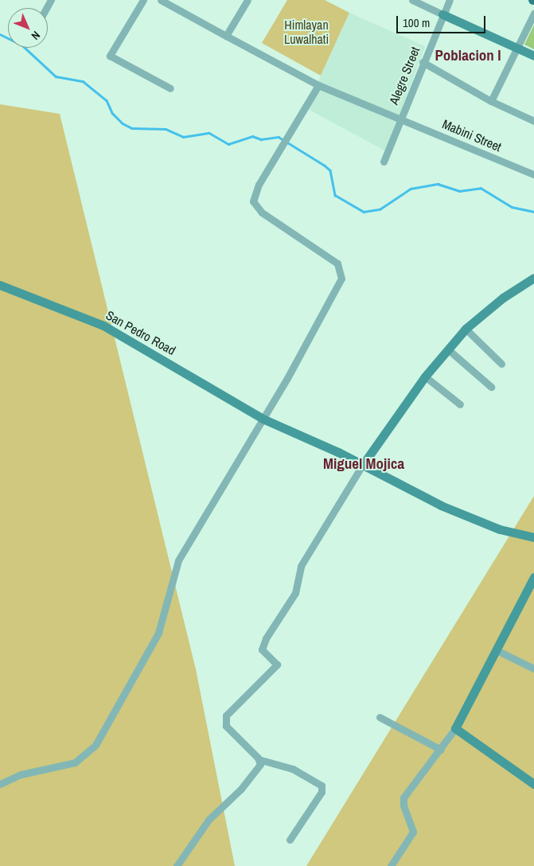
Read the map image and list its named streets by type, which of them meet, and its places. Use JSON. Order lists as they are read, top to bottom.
{
  "streets": {
    "street": ["Alegre Street", "Mabini Street", "San Pedro Road"]
  },
  "crossings": [
    ["Alegre Street", "Mabini Street"]
  ],
  "districts": ["Poblacion I", "Miguel Mojica"],
  "parks": ["Himlayan Luwalhati"],
  "scale_bar": "100 m",
  "north": "bottom right"
}
